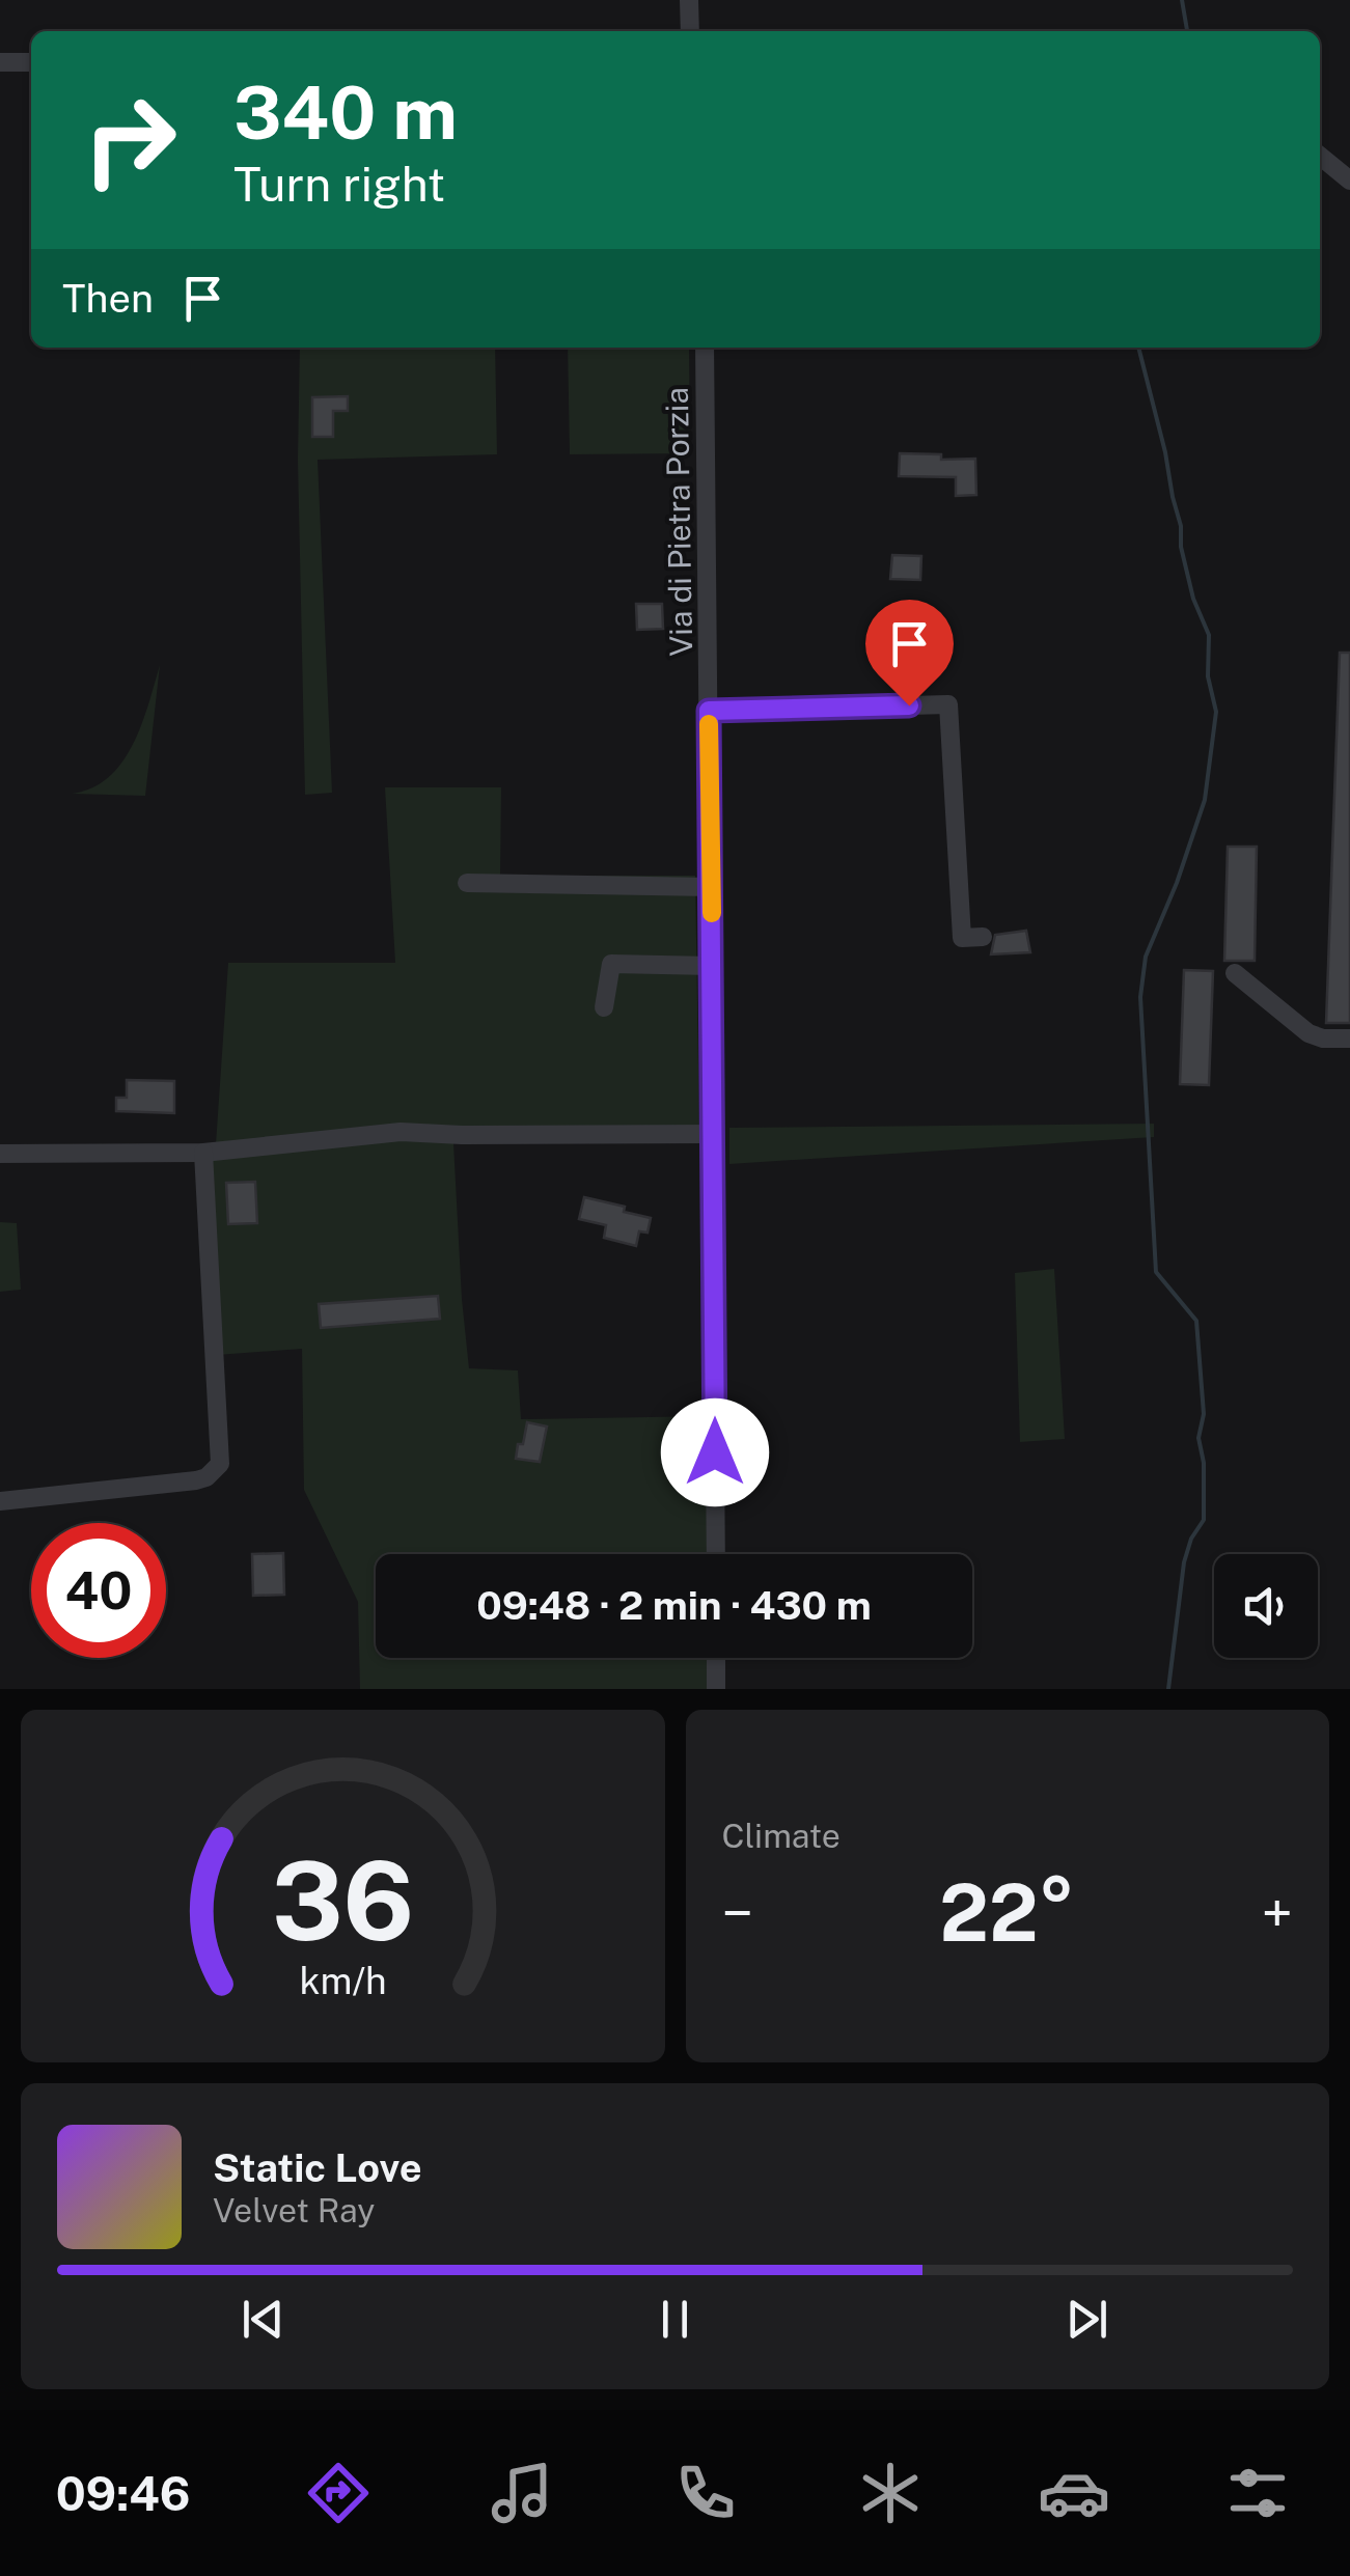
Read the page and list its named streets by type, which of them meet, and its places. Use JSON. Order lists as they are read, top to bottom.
{
  "streets": {
    "street": ["Via di Pietra Porzia"]
  },
  "page": {
    "turn": ["340 m", "Turn right"],
    "then": "Then",
    "limit": "40",
    "trip": "09:48 · 2 min · 430 m",
    "tile": "Climate",
    "heat": ["−", "22°", "+"],
    "song": ["Static Love", "Velvet Ray"],
    "tabs": "09:46",
    "gauge": ["36", "km/h"]
  }
}
